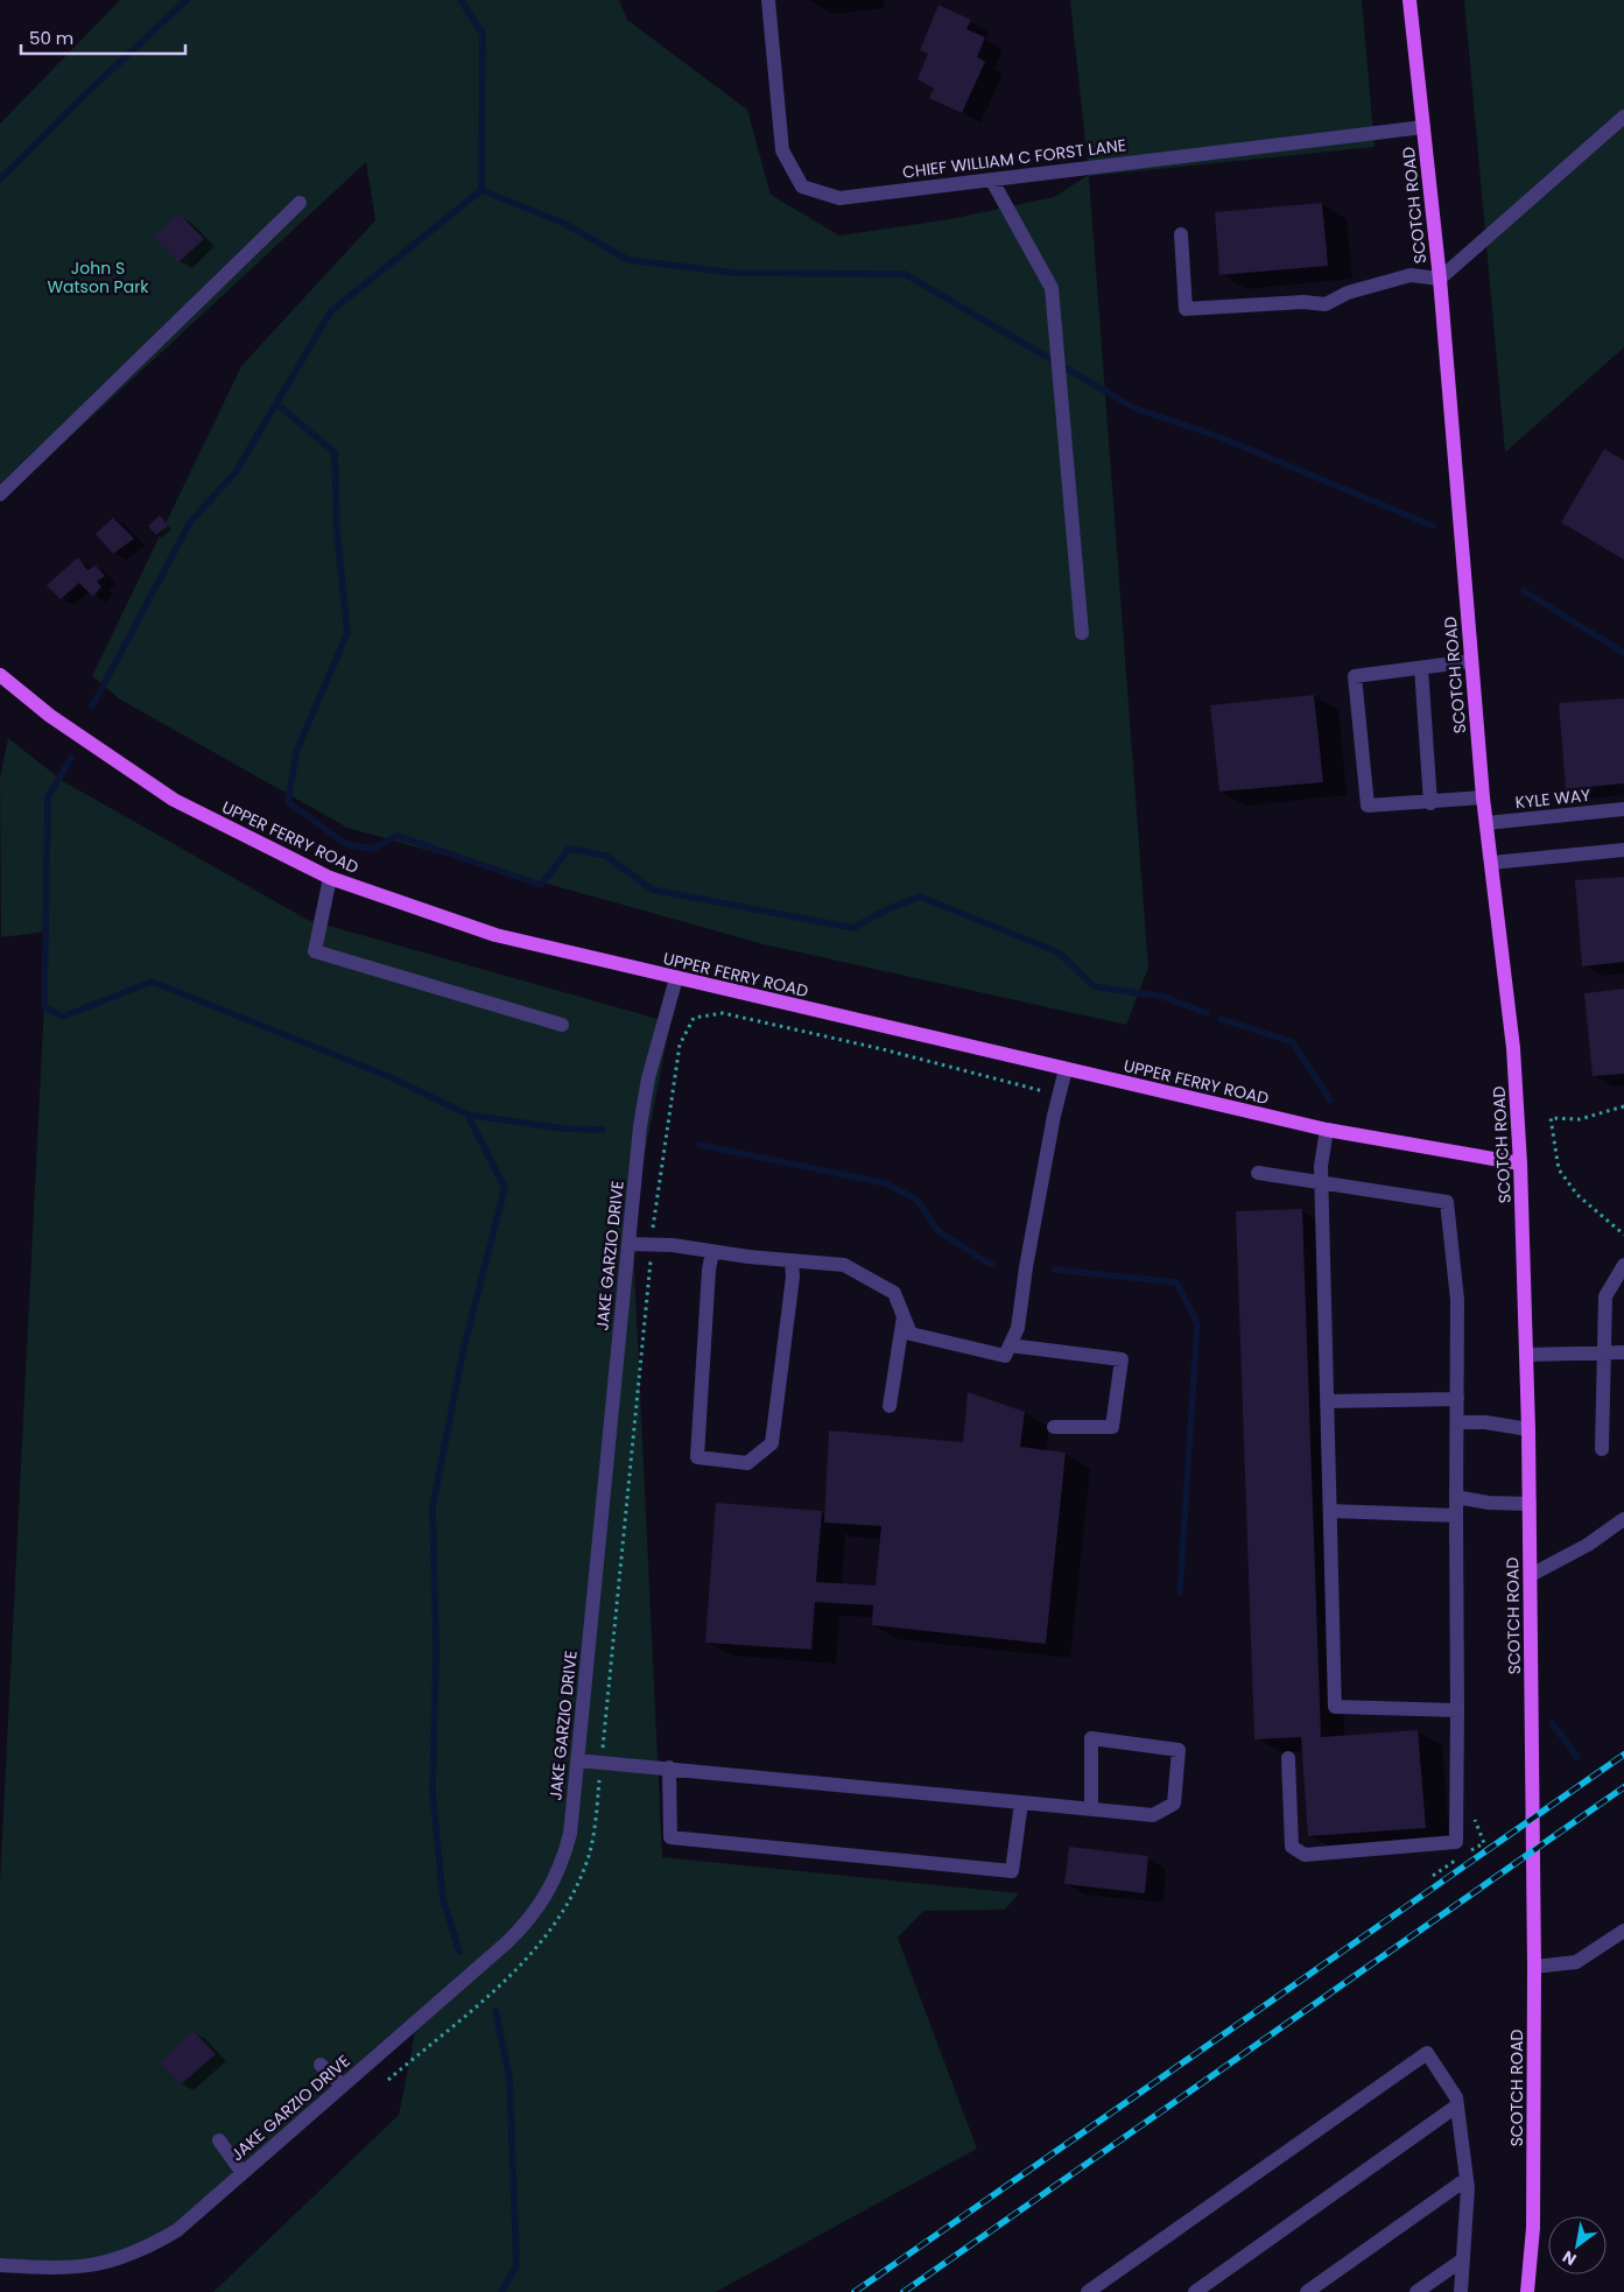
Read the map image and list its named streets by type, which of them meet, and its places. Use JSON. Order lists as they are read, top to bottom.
{
  "streets": {
    "main road": ["SCOTCH ROAD", "UPPER FERRY ROAD"],
    "street": ["CHIEF WILLIAM C FORST LANE", "KYLE WAY", "JAKE GARZIO DRIVE"]
  },
  "crossings": [
    ["CHIEF WILLIAM C FORST LANE", "SCOTCH ROAD"],
    ["SCOTCH ROAD", "KYLE WAY"],
    ["SCOTCH ROAD", "UPPER FERRY ROAD"],
    ["UPPER FERRY ROAD", "JAKE GARZIO DRIVE"]
  ],
  "parks": ["John S Watson Park"],
  "scale_bar": "50 m",
  "north": "bottom left"
}
